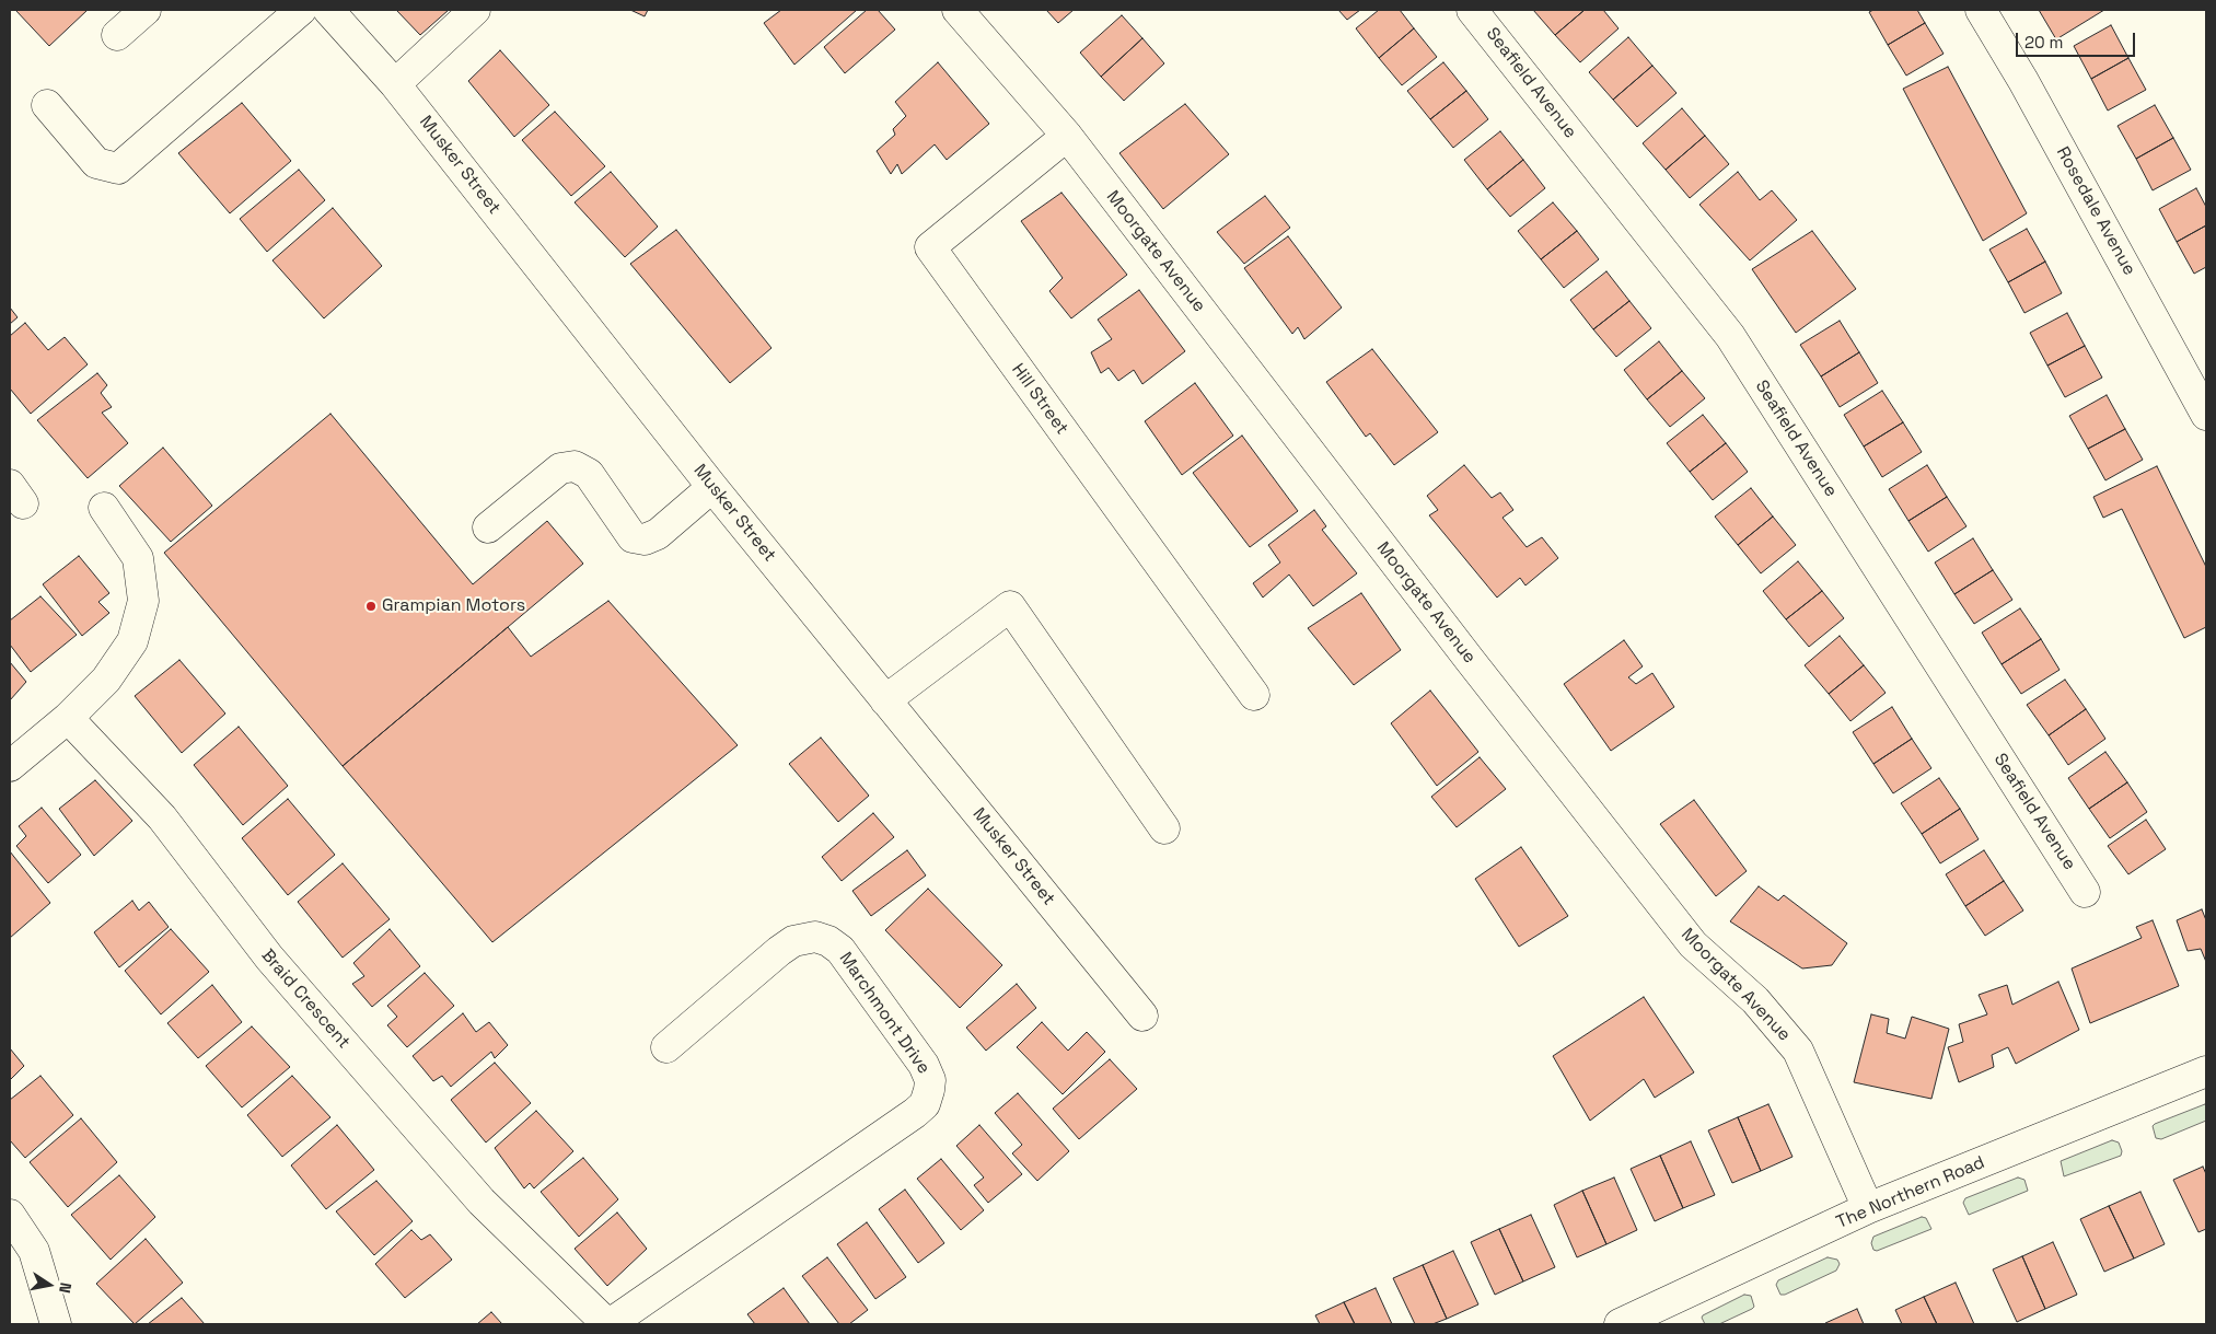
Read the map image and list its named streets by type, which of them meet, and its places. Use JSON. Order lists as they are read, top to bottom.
{
  "streets": {
    "street": [
      "Seafield Avenue",
      "Musker Street",
      "Rosedale Avenue",
      "Moorgate Avenue",
      "Hill Street",
      "Braid Crescent",
      "Marchmont Drive",
      "The Northern Road"
    ]
  },
  "crossings": [
    ["Moorgate Avenue", "Hill Street"],
    ["Moorgate Avenue", "The Northern Road"],
    ["Braid Crescent", "Marchmont Drive"]
  ],
  "places": ["Grampian Motors"],
  "scale_bar": "20 m",
  "north": "right"
}
